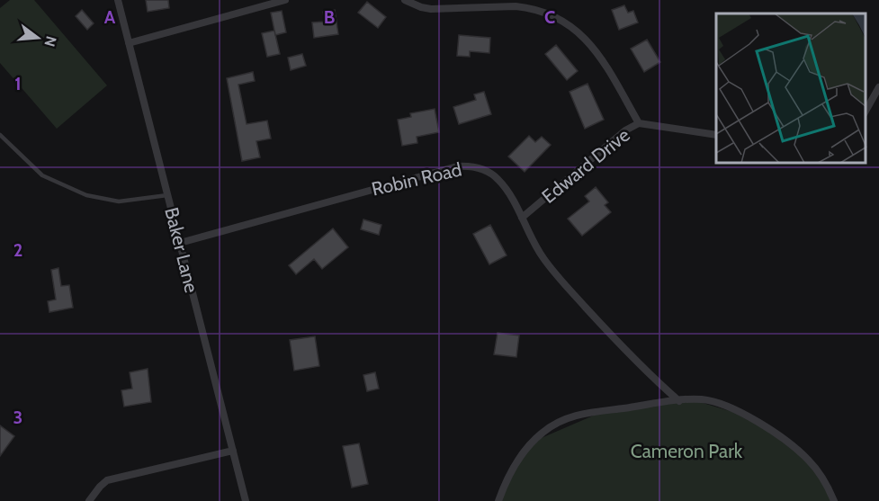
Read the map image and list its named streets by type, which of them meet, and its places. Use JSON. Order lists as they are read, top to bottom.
{
  "streets": {
    "street": ["Edward Drive", "Robin Road", "Baker Lane"]
  },
  "crossings": [
    ["Edward Drive", "Robin Road"],
    ["Robin Road", "Baker Lane"]
  ],
  "parks": ["Cameron Park"],
  "north": "right",
  "grid": {
    "columns": ["A", "B", "C"],
    "rows": ["1", "2", "3"]
  }
}
